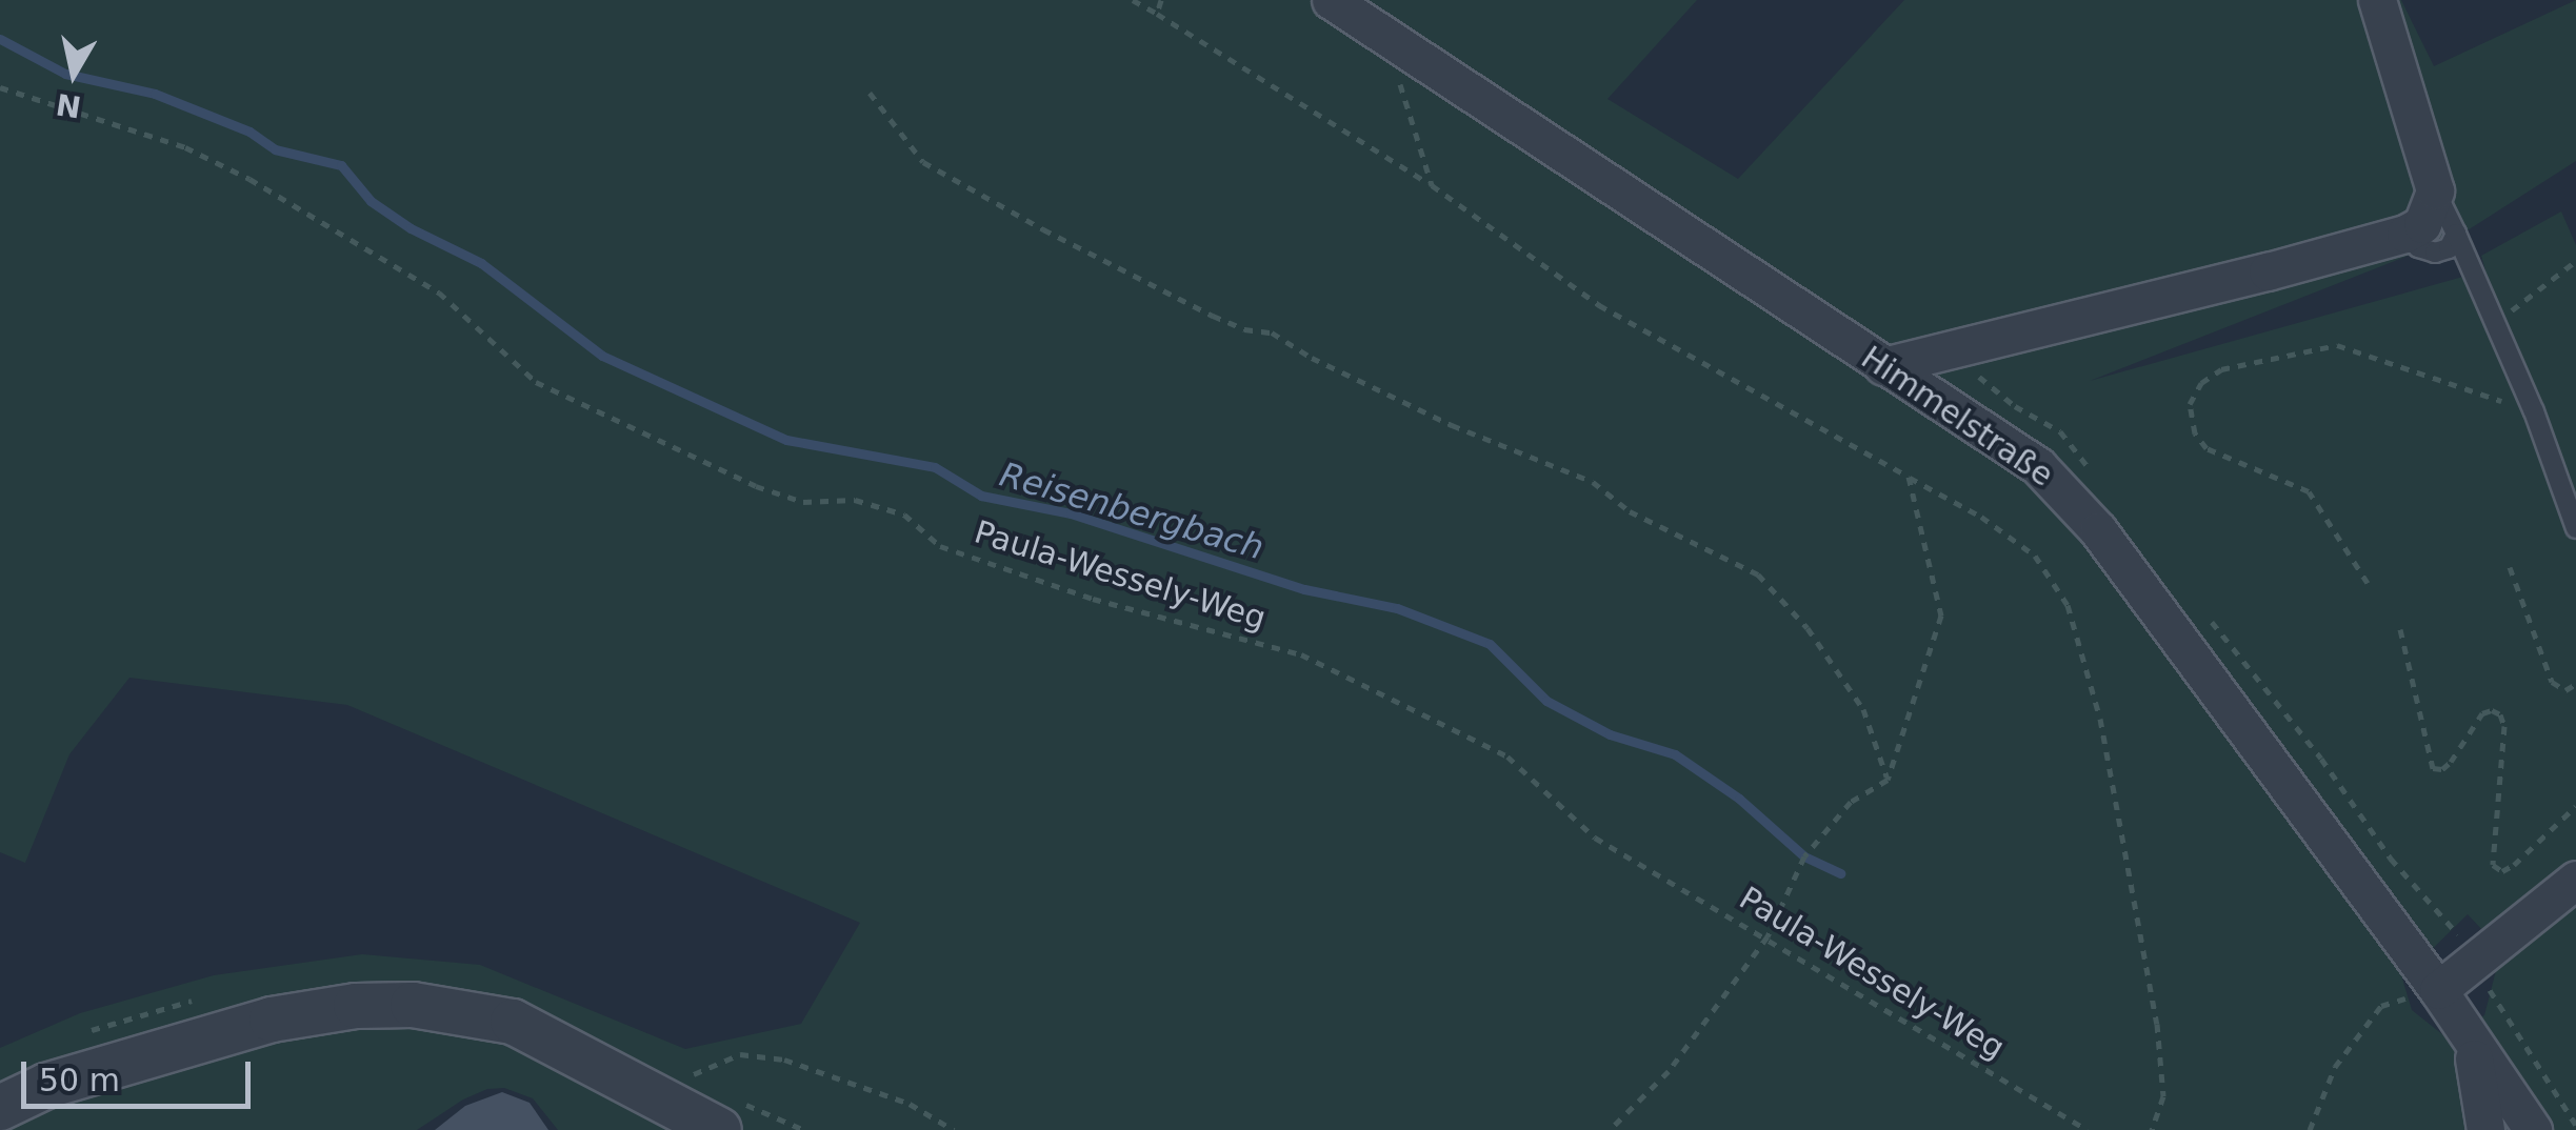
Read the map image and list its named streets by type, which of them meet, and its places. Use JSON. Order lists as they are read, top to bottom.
{
  "streets": {
    "street": ["Himmelstraße"],
    "path": ["Paula-Wessely-Weg"]
  },
  "water": ["Reisenbergbach"],
  "scale_bar": "50 m",
  "north": "bottom"
}
